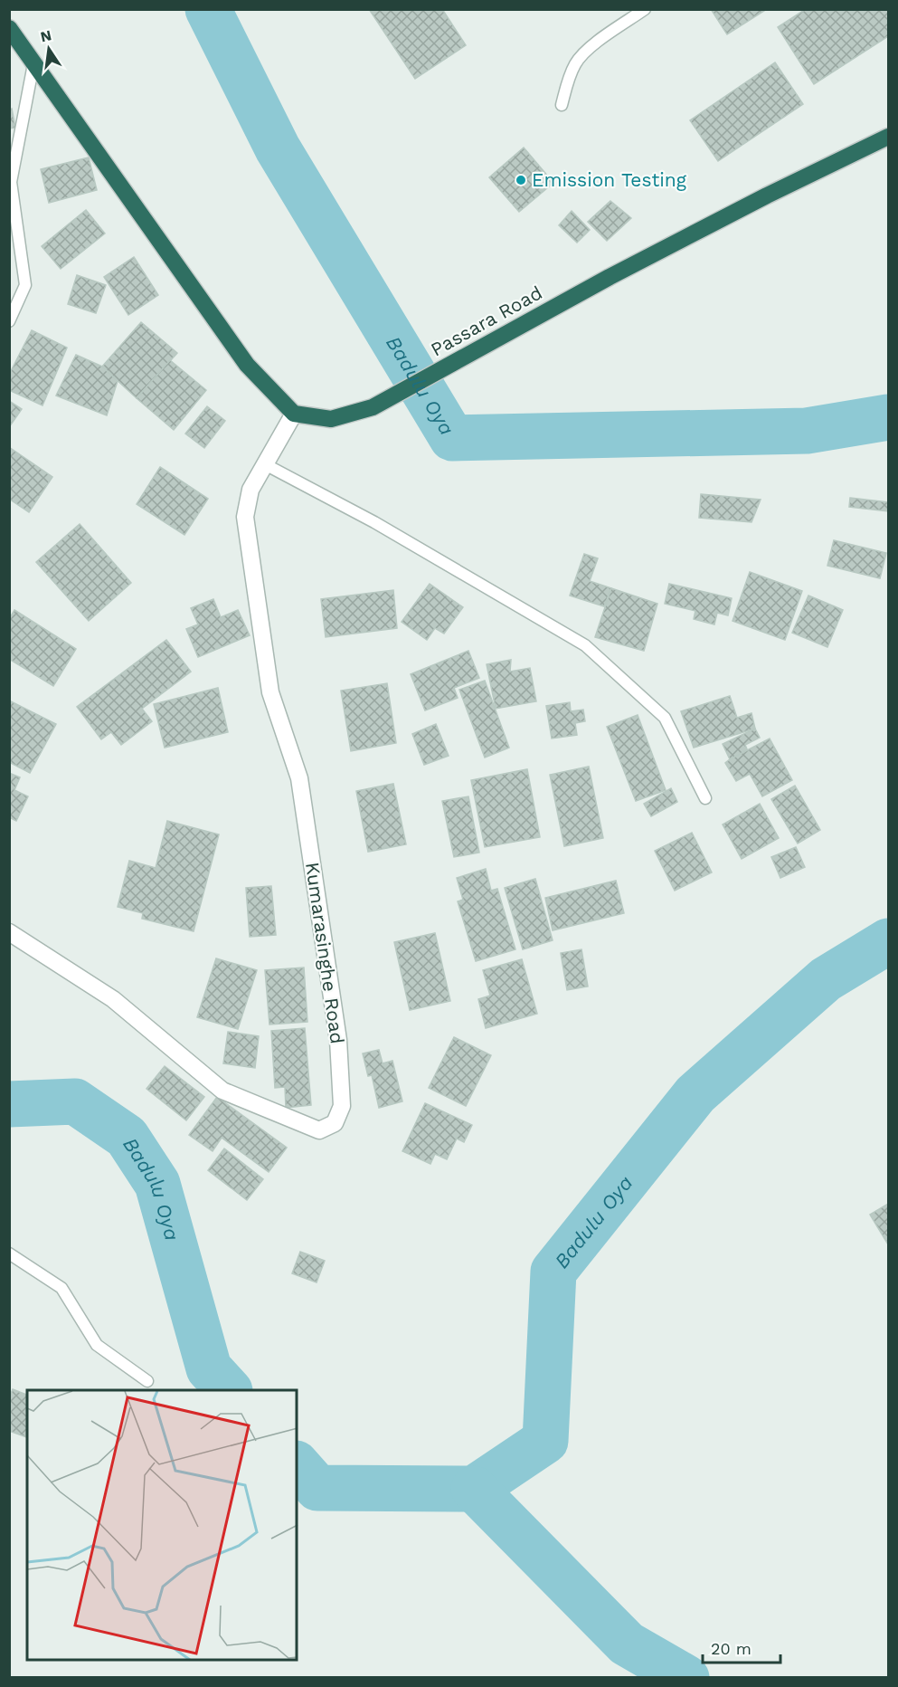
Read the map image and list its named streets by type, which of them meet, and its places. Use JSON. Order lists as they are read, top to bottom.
{
  "streets": {
    "highway": ["Passara Road"],
    "street": ["Kumarasinghe Road"]
  },
  "crossings": [
    ["Passara Road", "Kumarasinghe Road"]
  ],
  "water": ["Badulu Oya"],
  "places": ["Emission Testing"],
  "scale_bar": "20 m",
  "north": "top"
}
